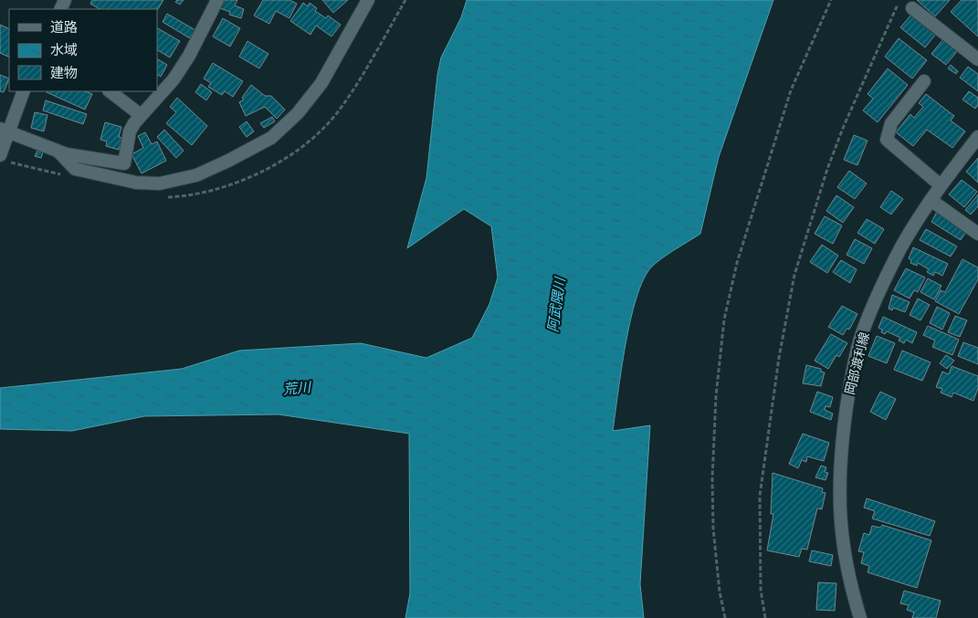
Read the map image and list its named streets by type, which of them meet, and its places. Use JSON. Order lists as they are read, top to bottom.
{
  "streets": {
    "street": ["岡部渡利線"]
  },
  "water": ["阿武隈川", "荒川"],
  "legend": ["道路", "水域", "建物"]
}
